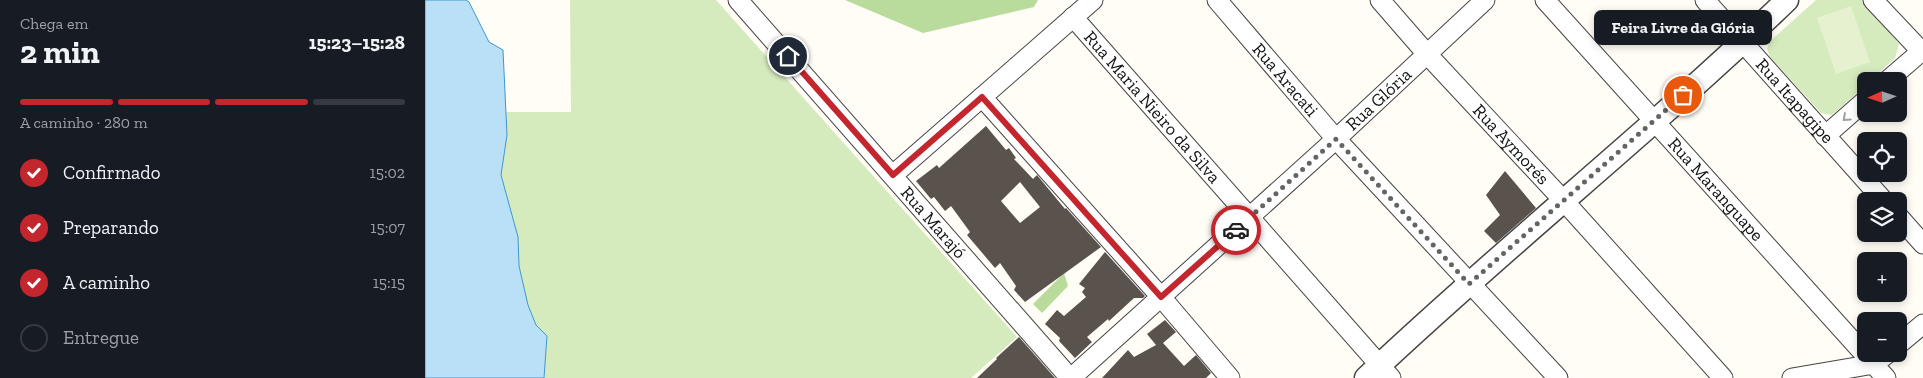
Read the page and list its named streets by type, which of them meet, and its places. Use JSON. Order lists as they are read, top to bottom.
{
  "streets": {
    "street": [
      "Rua Aracati",
      "Rua Glória",
      "Rua Itapagipe",
      "Rua Maria Nieiro da Silva",
      "Rua Aymorés",
      "Rua Maranguape",
      "Rua Marajó"
    ]
  },
  "crossings": [
    ["Rua Aracati", "Rua Glória"],
    ["Rua Glória", "Rua Maria Nieiro da Silva"],
    ["Rua Glória", "Rua Aymorés"],
    ["Rua Glória", "Rua Marajó"]
  ],
  "places": ["Feira Livre da Glória"],
  "north": "left",
  "page": {
    "heading": ["2 min", "Chega em", "15:23–15:28"],
    "bubble": "Feira Livre da Glória",
    "map_buttons": ["+", "−"],
    "bar": "A caminho · 280 m",
    "list": [
      ["Confirmado", "15:02"],
      ["Preparando", "15:07"],
      ["A caminho", "15:15"],
      "Entregue"
    ]
  }
}
